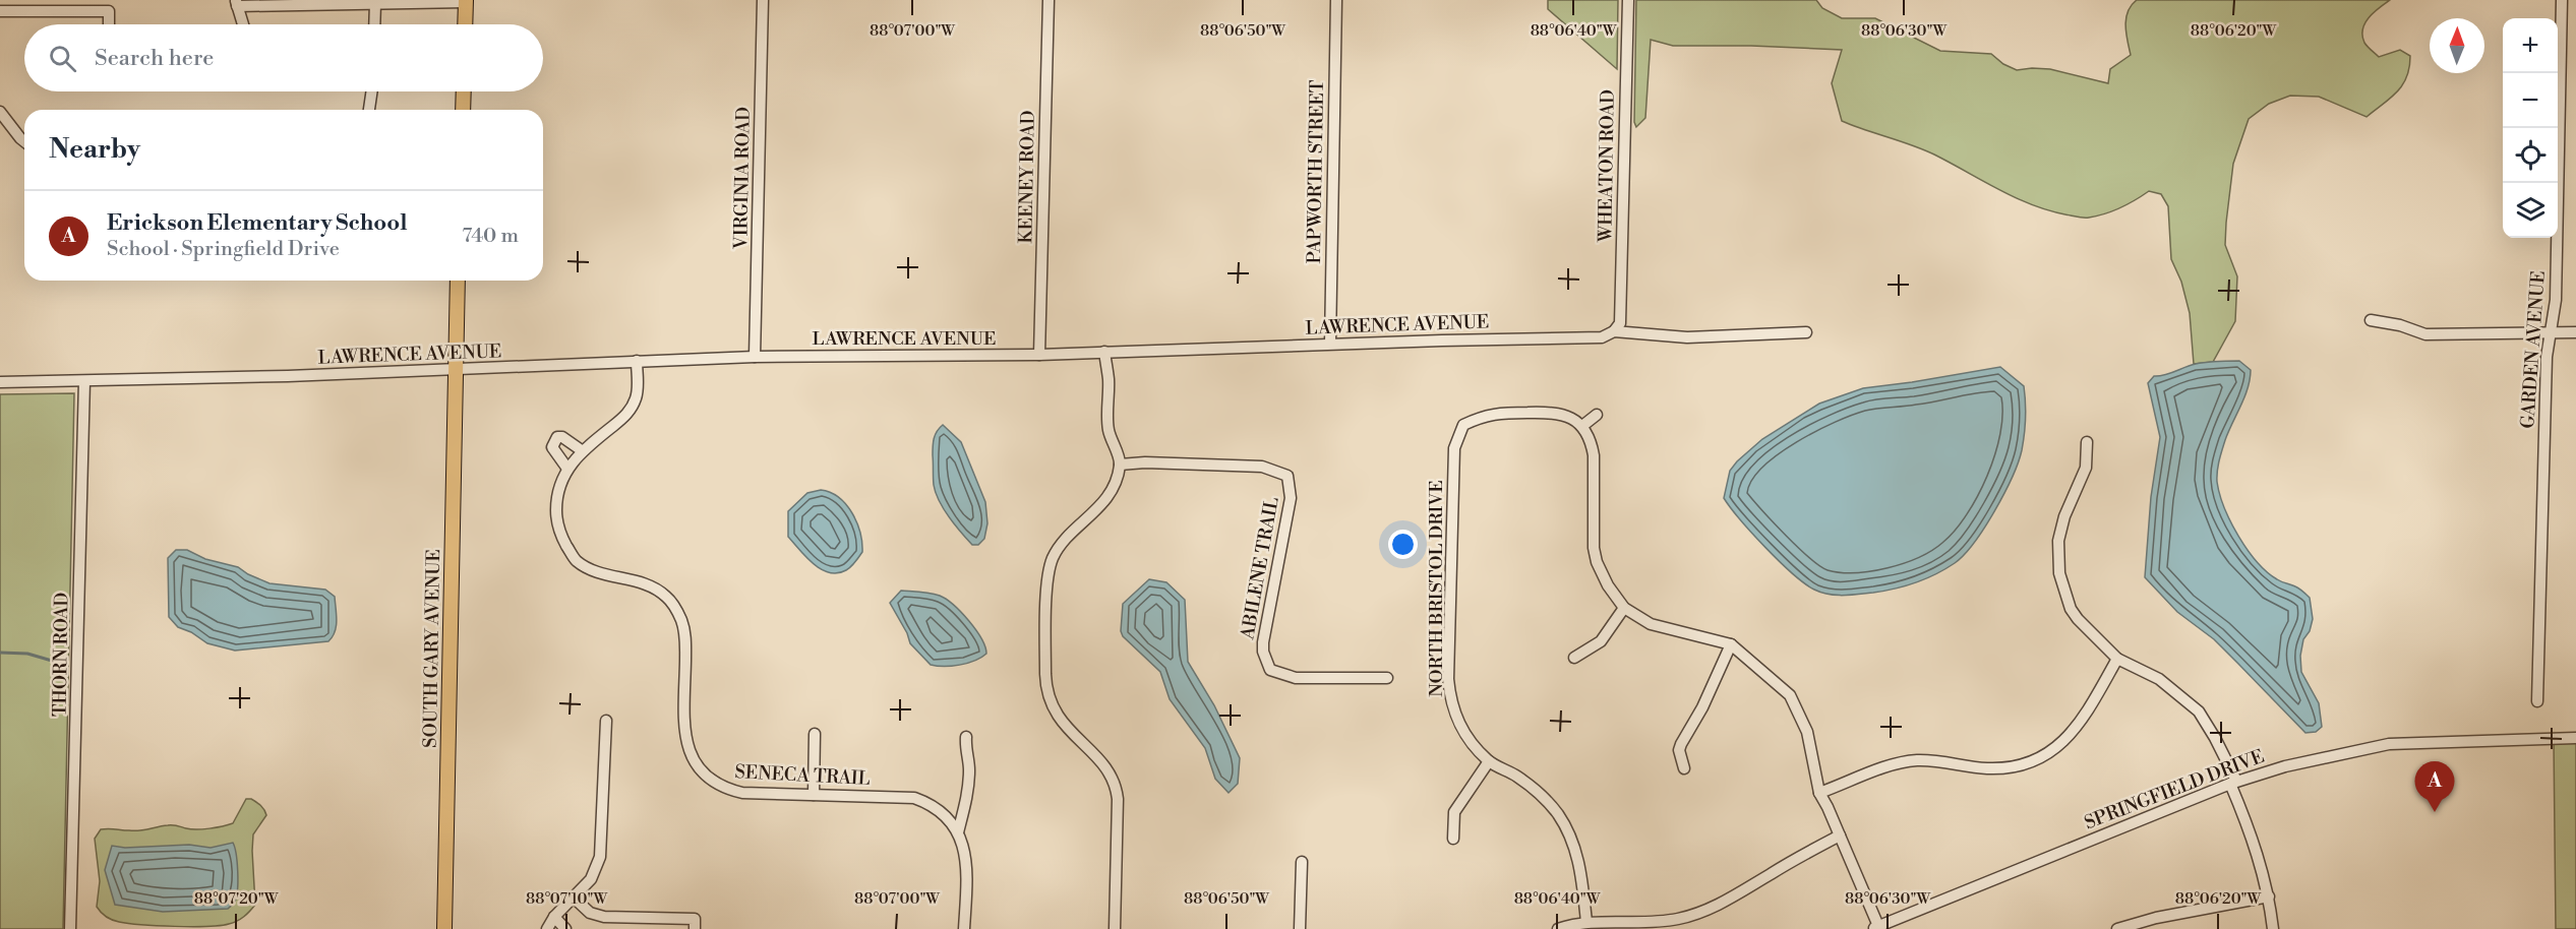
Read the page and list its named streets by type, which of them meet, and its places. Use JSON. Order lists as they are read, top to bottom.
{
  "streets": {
    "main road": ["SOUTH GARY AVENUE"],
    "street": [
      "WHEATON ROAD",
      "PAPWORTH STREET",
      "KEENEY ROAD",
      "VIRGINIA ROAD",
      "LAWRENCE AVENUE",
      "GARDEN AVENUE",
      "ABILENE TRAIL",
      "NORTH BRISTOL DRIVE",
      "THORN ROAD",
      "SENECA TRAIL",
      "SPRINGFIELD DRIVE"
    ]
  },
  "crossings": [
    ["WHEATON ROAD", "LAWRENCE AVENUE"],
    ["PAPWORTH STREET", "LAWRENCE AVENUE"],
    ["KEENEY ROAD", "LAWRENCE AVENUE"],
    ["VIRGINIA ROAD", "LAWRENCE AVENUE"],
    ["LAWRENCE AVENUE", "SOUTH GARY AVENUE"],
    ["LAWRENCE AVENUE", "THORN ROAD"],
    ["LAWRENCE AVENUE", "SENECA TRAIL"]
  ],
  "north": "top",
  "page": {
    "map_buttons": ["+", "−"],
    "search": "Search here",
    "heading": "Nearby",
    "list": [
      {
        "mark": "A",
        "name": "Erickson Elementary School",
        "note": "School · Springfield Drive",
        "value": "740 m"
      }
    ],
    "pins": "A"
  },
  "coordinates": [
    "88°07'00\"W",
    "88°06'50\"W",
    "88°06'40\"W",
    "88°06'30\"W",
    "88°06'20\"W",
    "88°07'20\"W",
    "88°07'10\"W"
  ]
}
